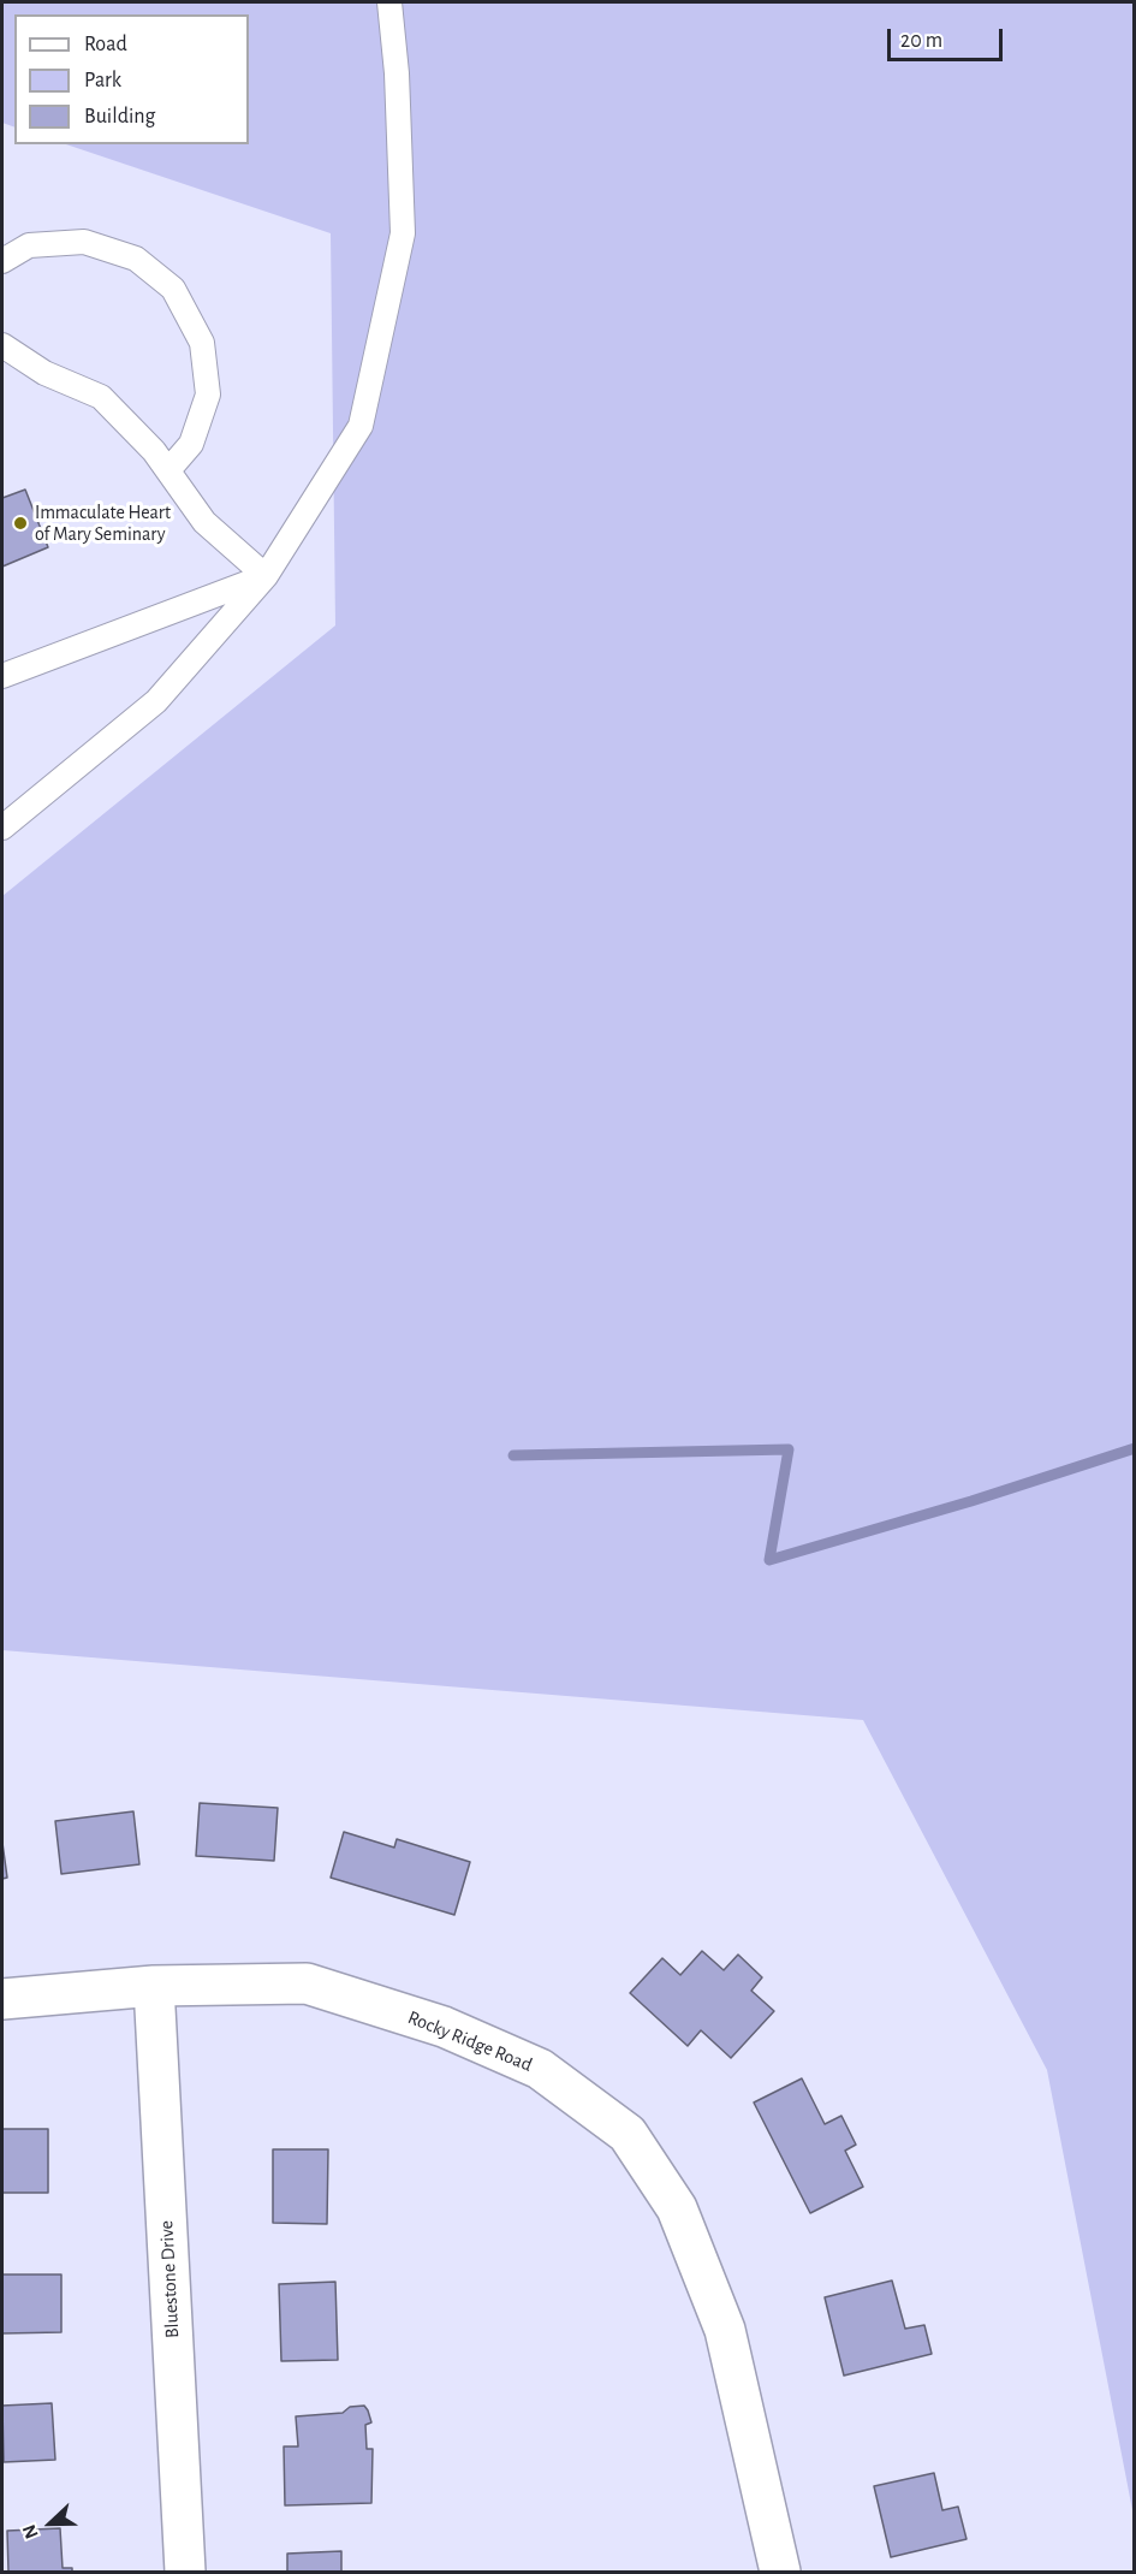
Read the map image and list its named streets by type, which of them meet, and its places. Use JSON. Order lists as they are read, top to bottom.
{
  "streets": {
    "street": ["Rocky Ridge Road", "Bluestone Drive"]
  },
  "crossings": [
    ["Rocky Ridge Road", "Bluestone Drive"]
  ],
  "places": ["Immaculate Heart of Mary Seminary"],
  "legend": ["Road", "Park", "Building"],
  "scale_bar": "20 m",
  "north": "left"
}
